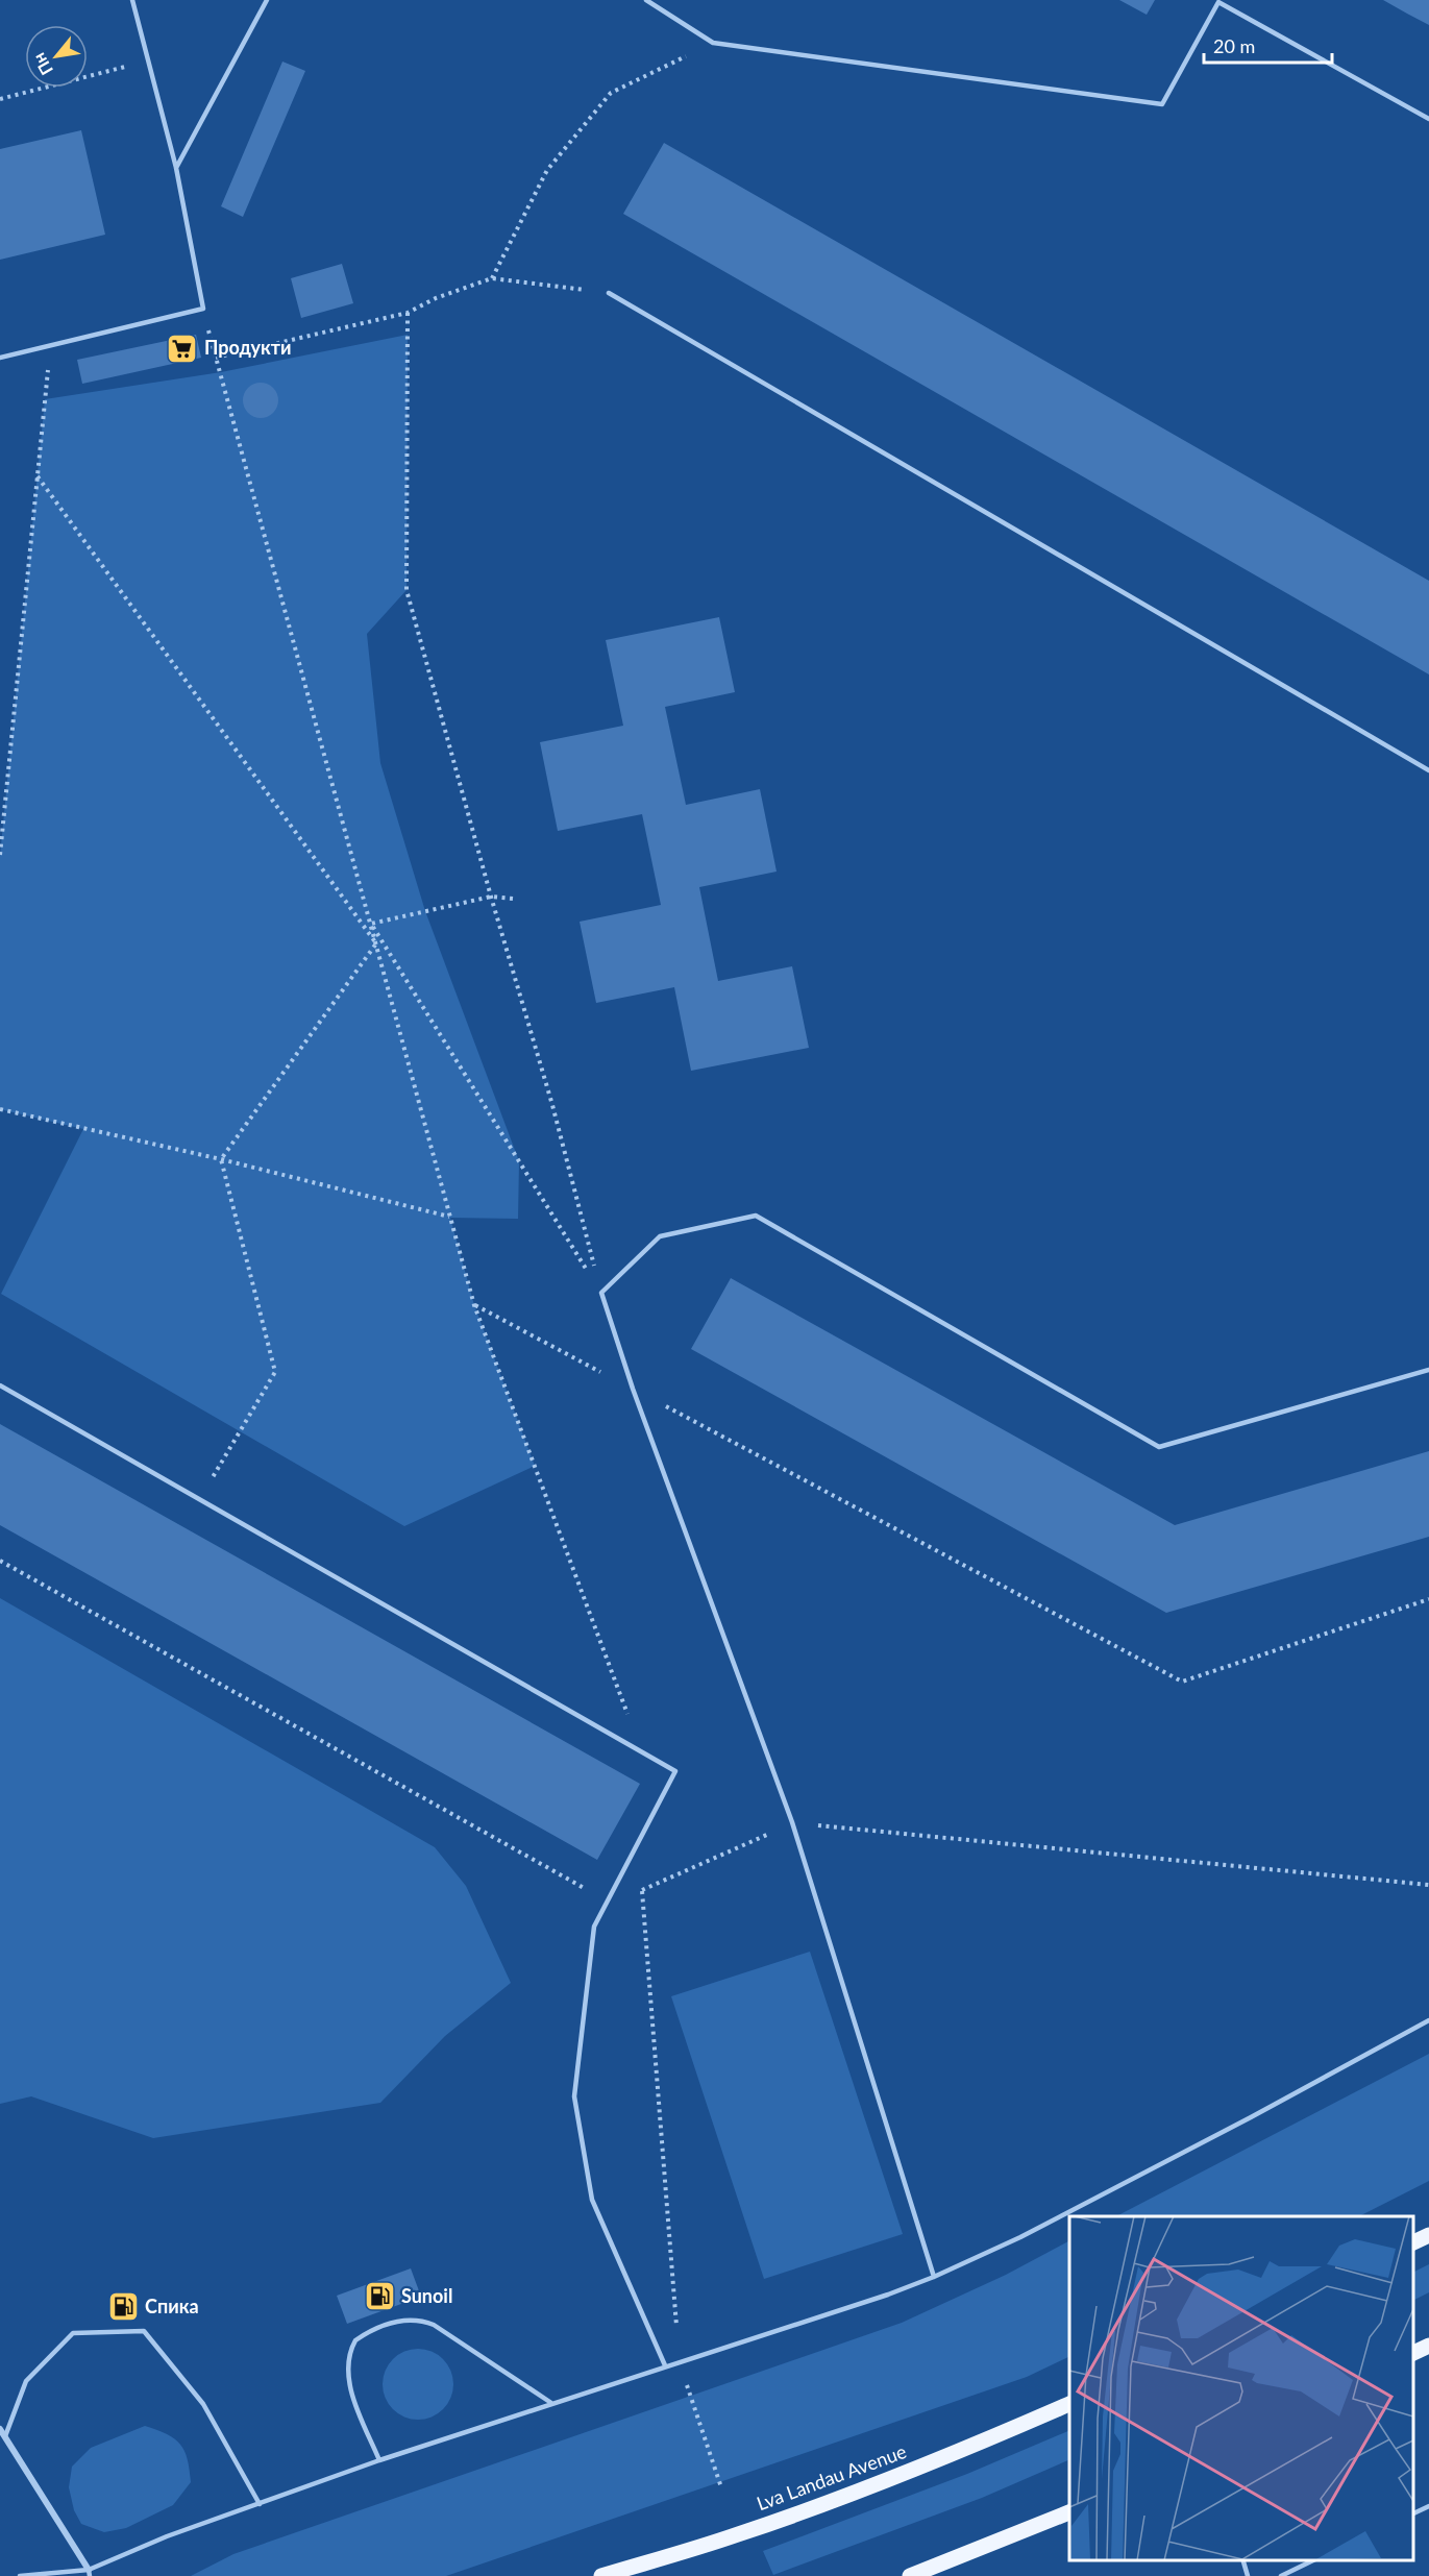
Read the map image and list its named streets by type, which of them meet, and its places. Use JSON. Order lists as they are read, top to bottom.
{
  "streets": {
    "main road": ["Lva Landau Avenue"]
  },
  "places": {
    "supermarket": ["Продукти"],
    "fuel station": ["Sunoil", "Спика"]
  },
  "scale_bar": "20 m",
  "north": "bottom left"
}
